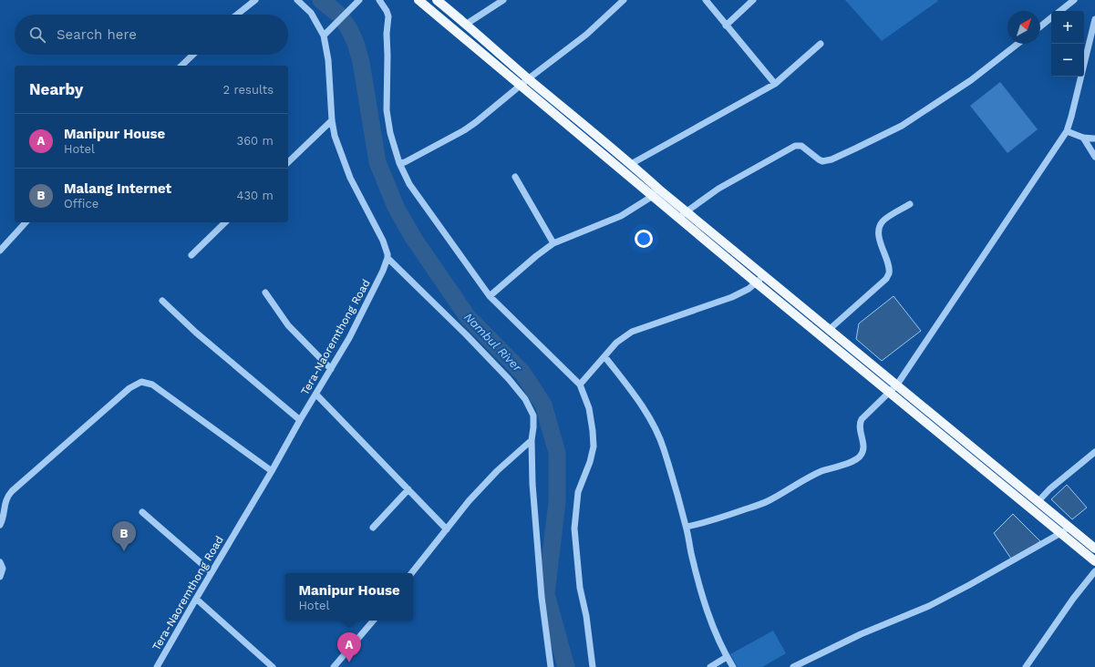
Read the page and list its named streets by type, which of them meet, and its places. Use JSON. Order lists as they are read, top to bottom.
{
  "streets": {
    "street": ["Tera-Naoremthong Road"]
  },
  "water": ["Nambul River"],
  "north": "top right",
  "page": {
    "map_buttons": ["+", "−"],
    "search": "Search here",
    "heading": ["Nearby", "2 results"],
    "list": [
      {
        "mark": "A",
        "name": "Manipur House",
        "note": "Hotel",
        "value": "360 m"
      },
      {
        "mark": "B",
        "name": "Malang Internet",
        "note": "Office",
        "value": "430 m"
      }
    ],
    "pins": ["B", "A"],
    "popup": ["Manipur House", "Hotel"]
  }
}
